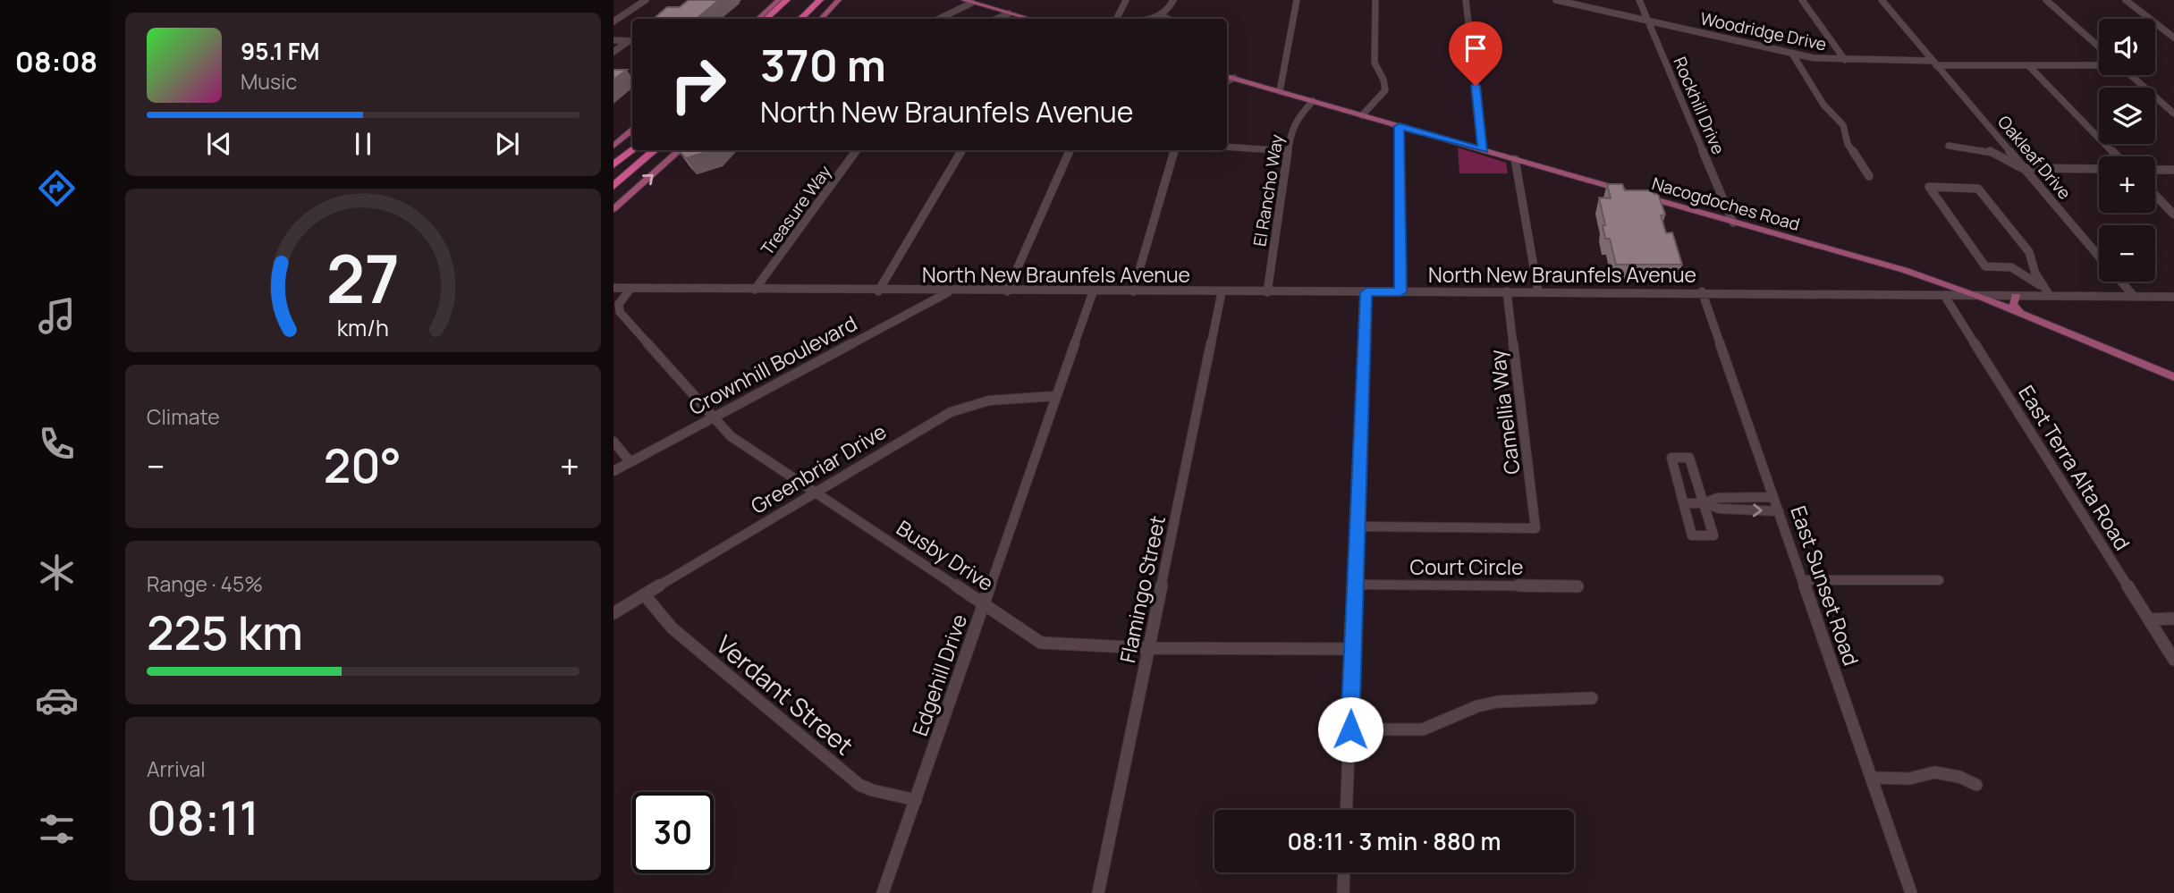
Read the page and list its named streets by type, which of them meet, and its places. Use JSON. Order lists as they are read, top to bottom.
{
  "streets": {
    "main road": ["Nacogdoches Road"],
    "street": [
      "Woodridge Drive",
      "Rockhill Drive",
      "Oakleaf Drive",
      "El Rancho Way",
      "Treasure Way",
      "North New Braunfels Avenue",
      "Crownhill Boulevard",
      "Camellia Way",
      "East Terra Alta Road",
      "Greenbriar Drive",
      "Busby Drive",
      "Court Circle",
      "East Sunset Road",
      "Flamingo Street",
      "Edgehill Drive",
      "Verdant Street"
    ]
  },
  "crossings": [
    ["Woodridge Drive", "Rockhill Drive"],
    ["Woodridge Drive", "Oakleaf Drive"],
    ["Rockhill Drive", "Nacogdoches Road"],
    ["Oakleaf Drive", "North New Braunfels Avenue"],
    ["El Rancho Way", "Nacogdoches Road"],
    ["El Rancho Way", "North New Braunfels Avenue"],
    ["Nacogdoches Road", "North New Braunfels Avenue"],
    ["Treasure Way", "North New Braunfels Avenue"],
    ["North New Braunfels Avenue", "Crownhill Boulevard"],
    ["North New Braunfels Avenue", "Camellia Way"],
    ["North New Braunfels Avenue", "East Terra Alta Road"],
    ["North New Braunfels Avenue", "Busby Drive"],
    ["North New Braunfels Avenue", "East Sunset Road"],
    ["North New Braunfels Avenue", "Flamingo Street"],
    ["North New Braunfels Avenue", "Edgehill Drive"],
    ["Crownhill Boulevard", "Busby Drive"],
    ["Greenbriar Drive", "Busby Drive"],
    ["Greenbriar Drive", "Edgehill Drive"],
    ["Greenbriar Drive", "Verdant Street"],
    ["Busby Drive", "Flamingo Street"],
    ["Busby Drive", "Edgehill Drive"],
    ["Edgehill Drive", "Verdant Street"]
  ],
  "page": {
    "tabs": "08:08",
    "map_buttons": ["+", "−"],
    "turn": ["370 m", "North New Braunfels Avenue"],
    "song": ["95.1 FM", "Music"],
    "tile": [
      "Climate",
      ["Range · 45%", "225 km"],
      ["Arrival", "08:11"]
    ],
    "heat": ["−", "20°", "+"],
    "limit": "30",
    "trip": "08:11 · 3 min · 880 m",
    "gauge": ["27", "km/h"]
  }
}
